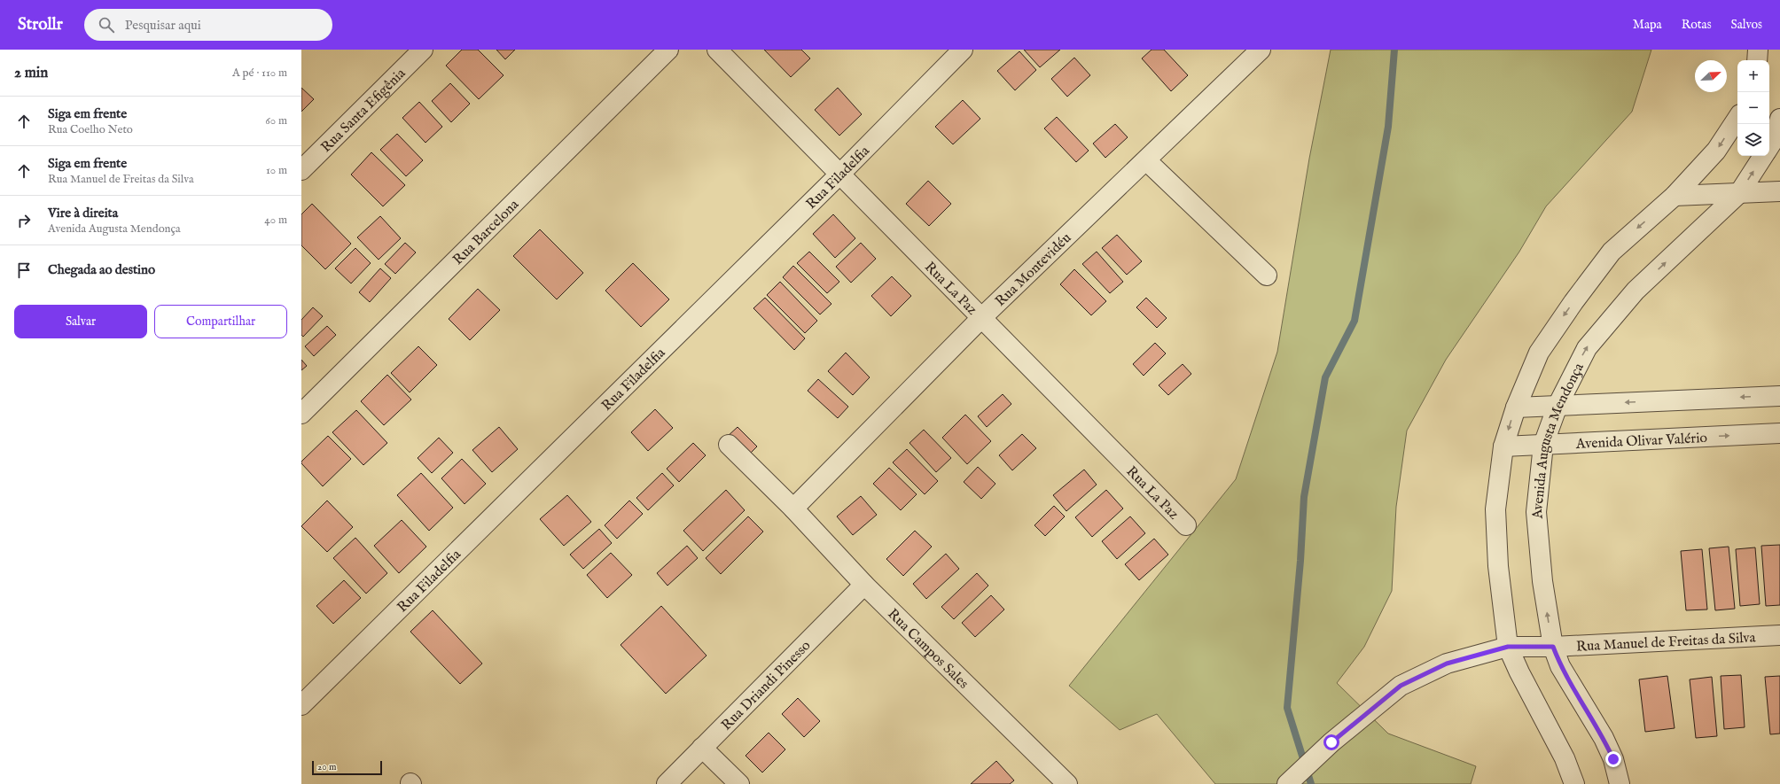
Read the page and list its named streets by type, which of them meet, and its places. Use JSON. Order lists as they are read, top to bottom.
{
  "streets": {
    "street": [
      "Rua Santa Efigênia",
      "Rua Filadelfia",
      "Rua Barcelona",
      "Rua Montevidéu",
      "Rua La Paz",
      "Avenida Olivar Valério",
      "Avenida Augusta Mendonça",
      "Rua Manuel de Freitas da Silva",
      "Rua Campos Sales",
      "Rua Driandi Pinesso"
    ]
  },
  "crossings": [
    ["Rua Filadelfia", "Rua La Paz"],
    ["Rua Montevidéu", "Rua La Paz"],
    ["Rua Montevidéu", "Rua Campos Sales"],
    ["Avenida Olivar Valério", "Avenida Augusta Mendonça"],
    ["Avenida Augusta Mendonça", "Rua Manuel de Freitas da Silva"],
    ["Rua Campos Sales", "Rua Driandi Pinesso"]
  ],
  "scale_bar": "20 m",
  "north": "top right",
  "page": {
    "header": "Strollr",
    "search": "Pesquisar aqui",
    "nav": ["Mapa", "Rotas", "Salvos"],
    "heading": ["2 min", "A pé · 110 m"],
    "map_buttons": ["+", "−"],
    "list": [
      ["Siga em frente", "Rua Coelho Neto", "60 m"],
      ["Siga em frente", "Rua Manuel de Freitas da Silva", "10 m"],
      ["Vire à direita", "Avenida Augusta Mendonça", "40 m"],
      "Chegada ao destino"
    ],
    "buttons": ["Salvar", "Compartilhar"],
    "scale": "20 m"
  }
}
